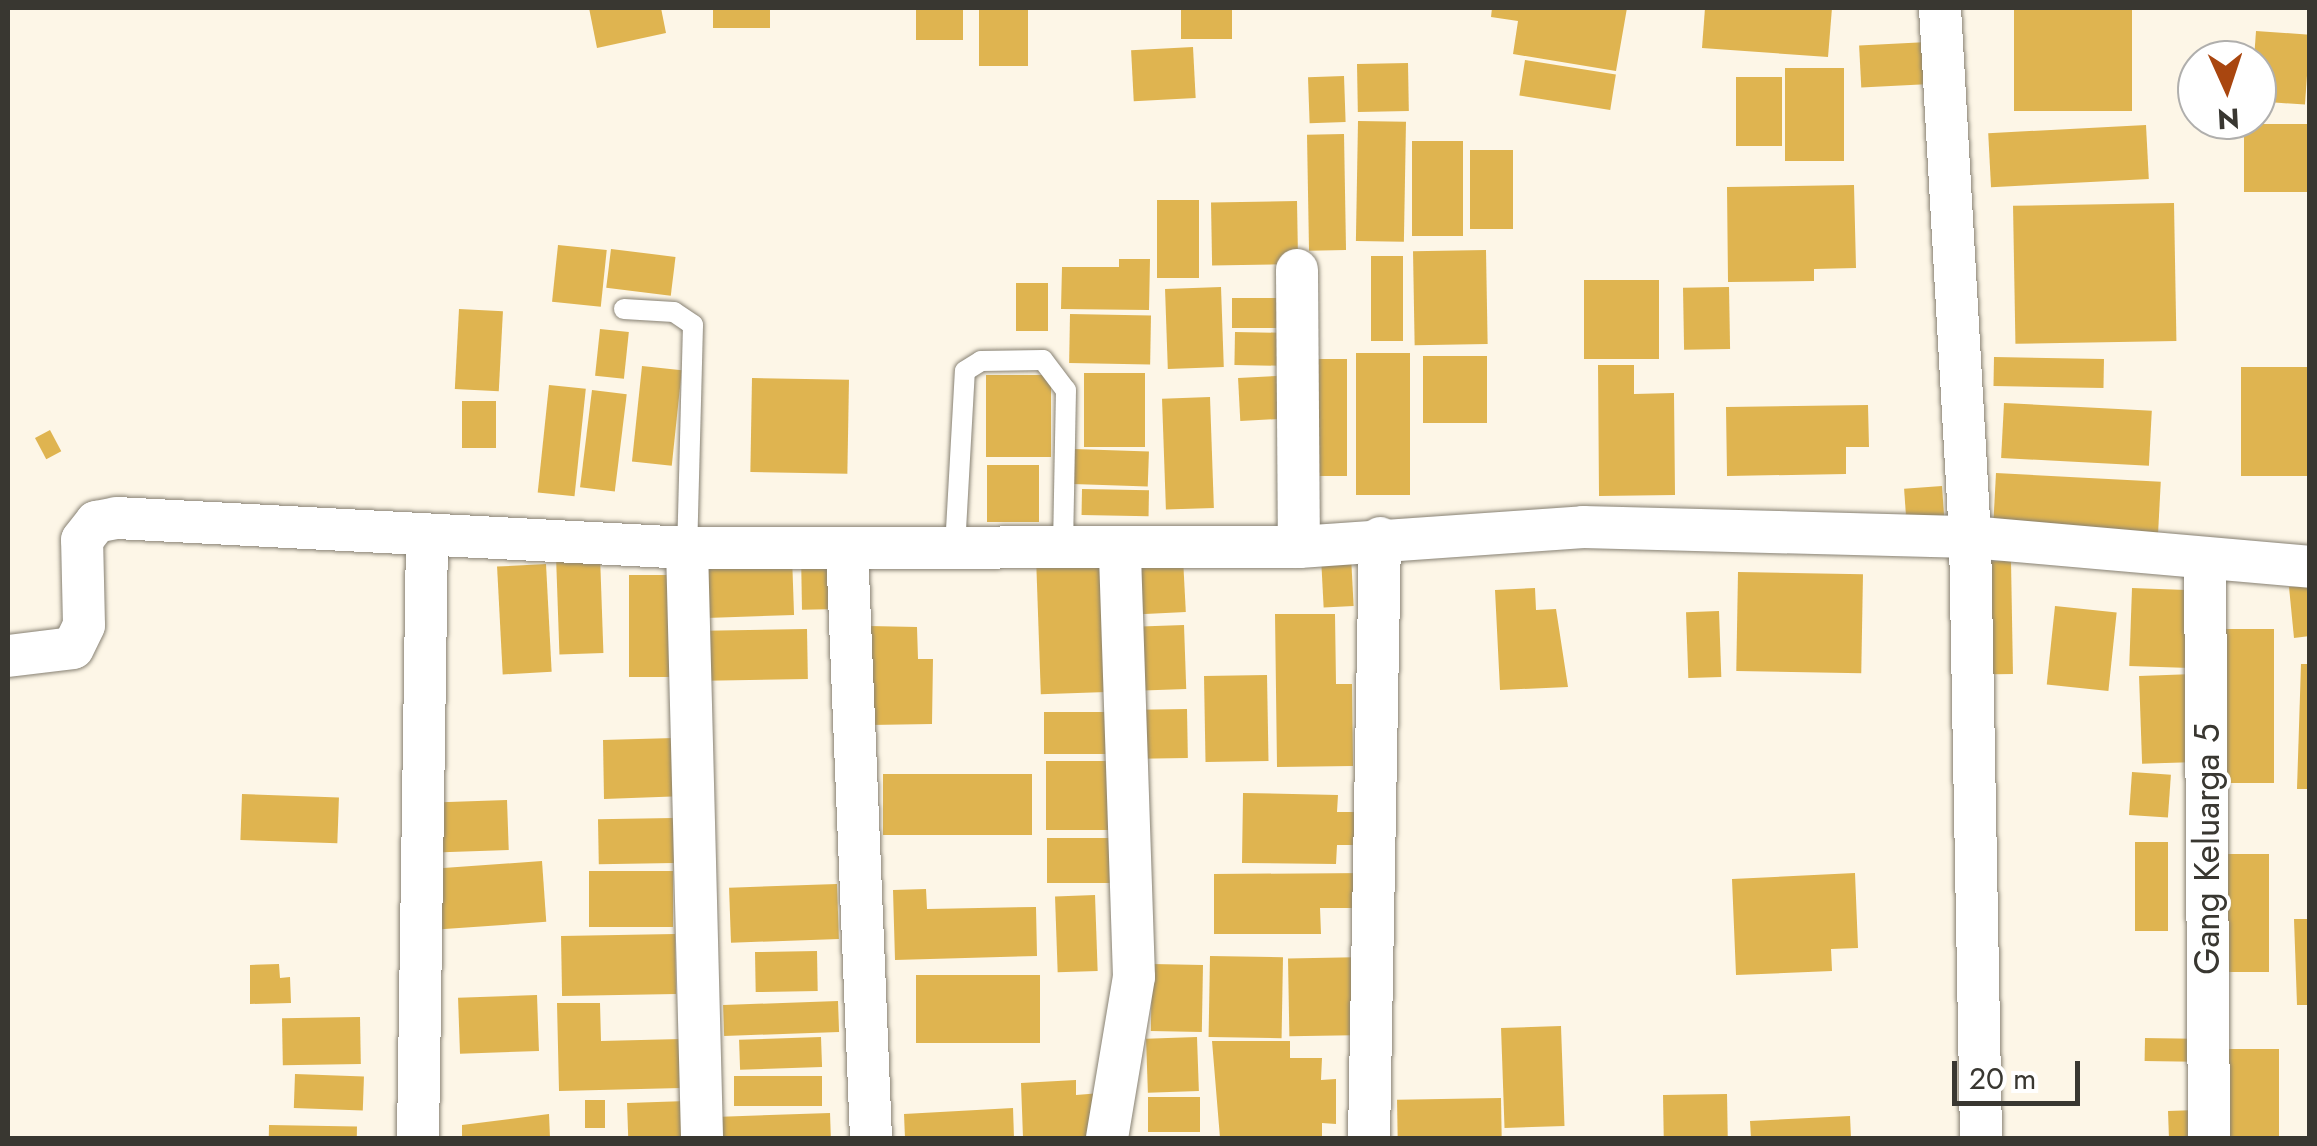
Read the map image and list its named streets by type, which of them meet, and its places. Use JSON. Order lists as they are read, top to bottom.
{
  "streets": {
    "street": ["Gang Keluarga 5"]
  },
  "scale_bar": "20 m",
  "north": "bottom"
}
